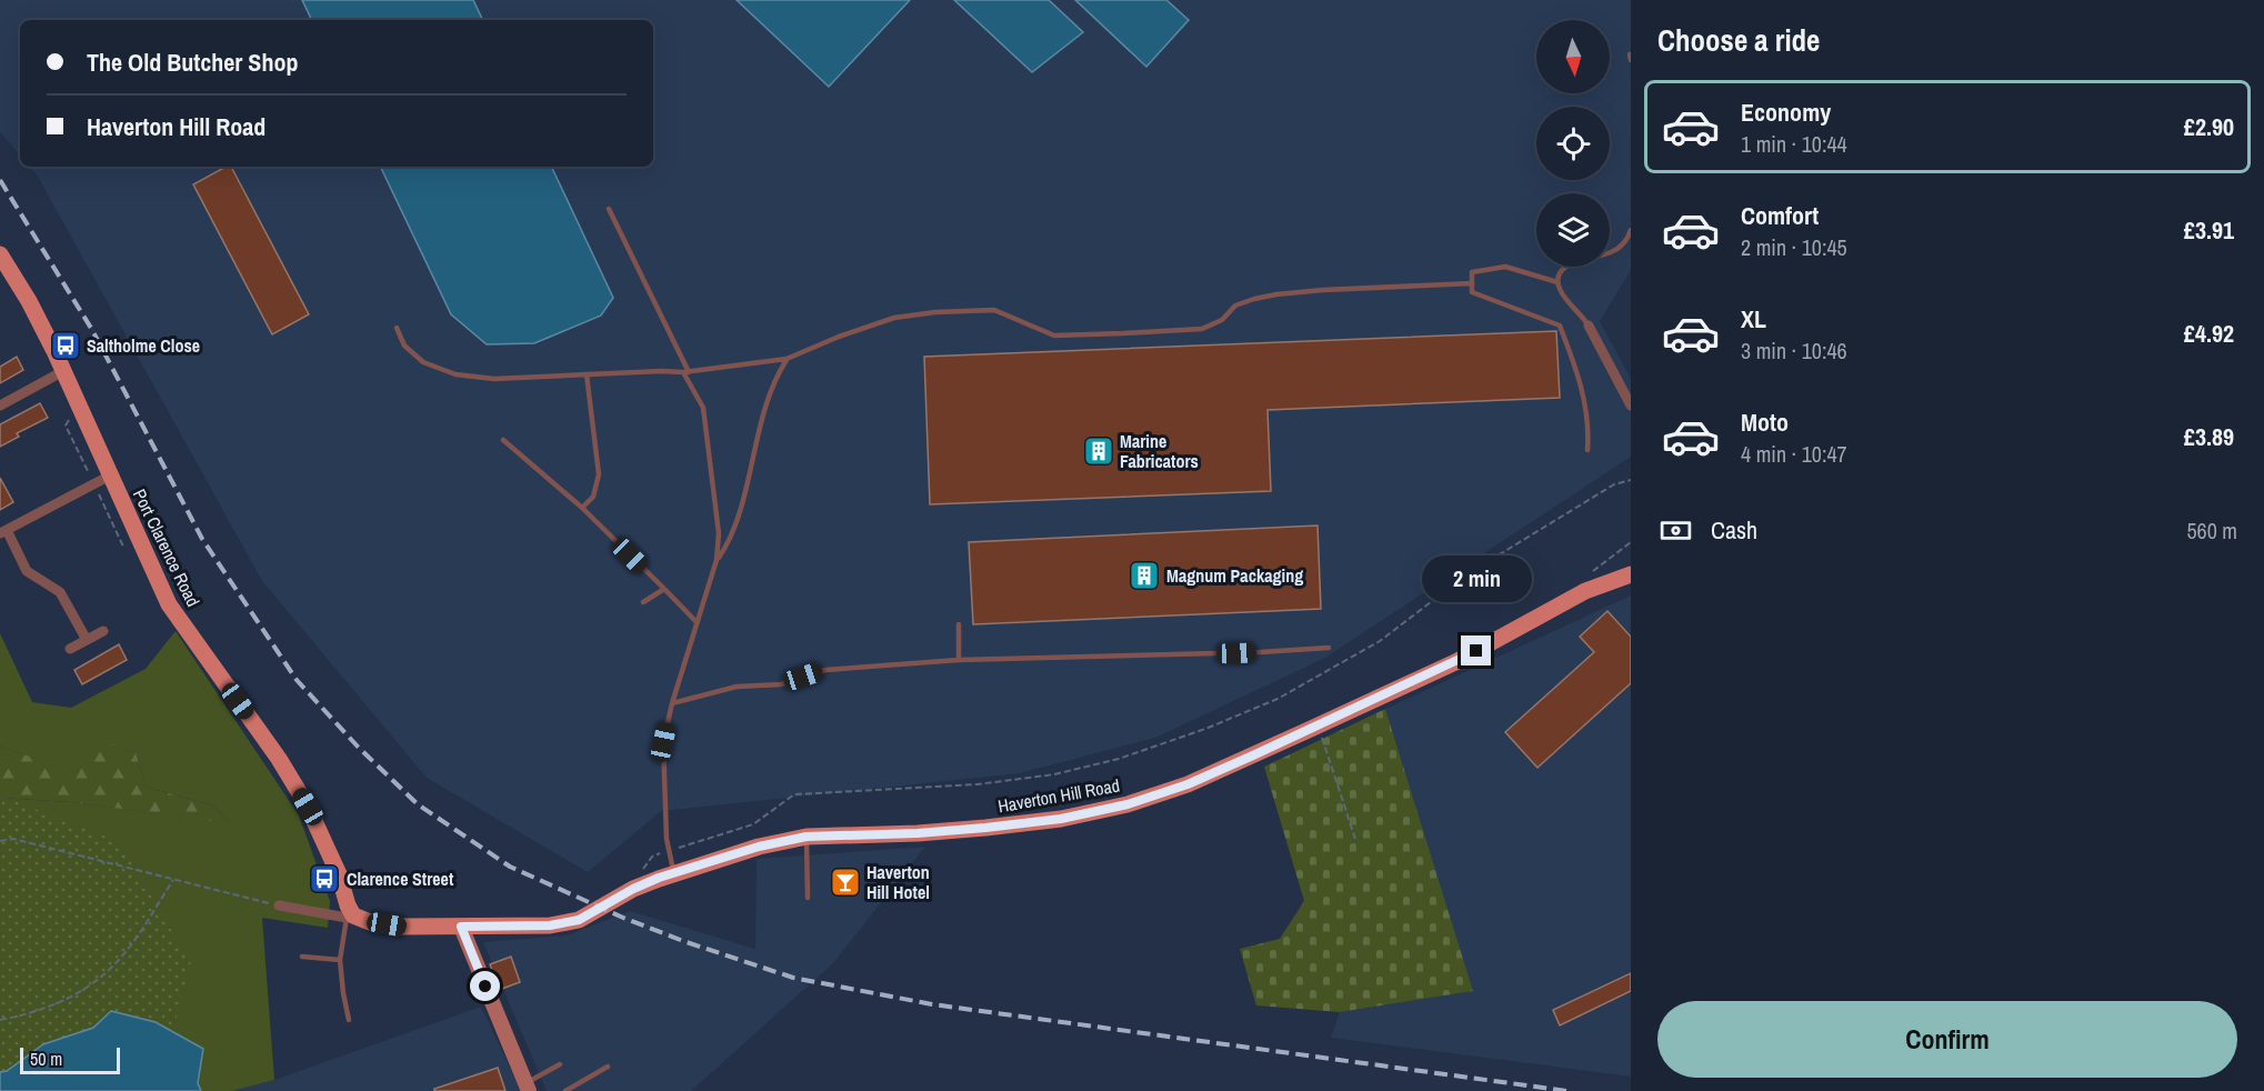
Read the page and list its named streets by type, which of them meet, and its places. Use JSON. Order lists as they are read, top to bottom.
{
  "streets": {
    "main road": ["Port Clarence Road", "Haverton Hill Road"]
  },
  "places": {
    "bus stop": ["Saltholme Close", "Clarence Street"],
    "building": ["Marine Fabricators", "Magnum Packaging"],
    "bar": ["Haverton Hill Hotel"]
  },
  "scale_bar": "50 m",
  "north": "bottom",
  "page": {
    "heading": "Choose a ride",
    "banner": ["The Old Butcher Shop", "Haverton Hill Road"],
    "list": [
      {
        "name": "Economy",
        "note": "1 min · 10:44",
        "value": "£2.90"
      },
      {
        "name": "Comfort",
        "note": "2 min · 10:45",
        "value": "£3.91"
      },
      {
        "name": "XL",
        "note": "3 min · 10:46",
        "value": "£4.92"
      },
      {
        "name": "Moto",
        "note": "4 min · 10:47",
        "value": "£3.89"
      }
    ],
    "pay": ["Cash", "560 m"],
    "bubble": "2 min",
    "buttons": "Confirm",
    "scale": "50 m"
  }
}
